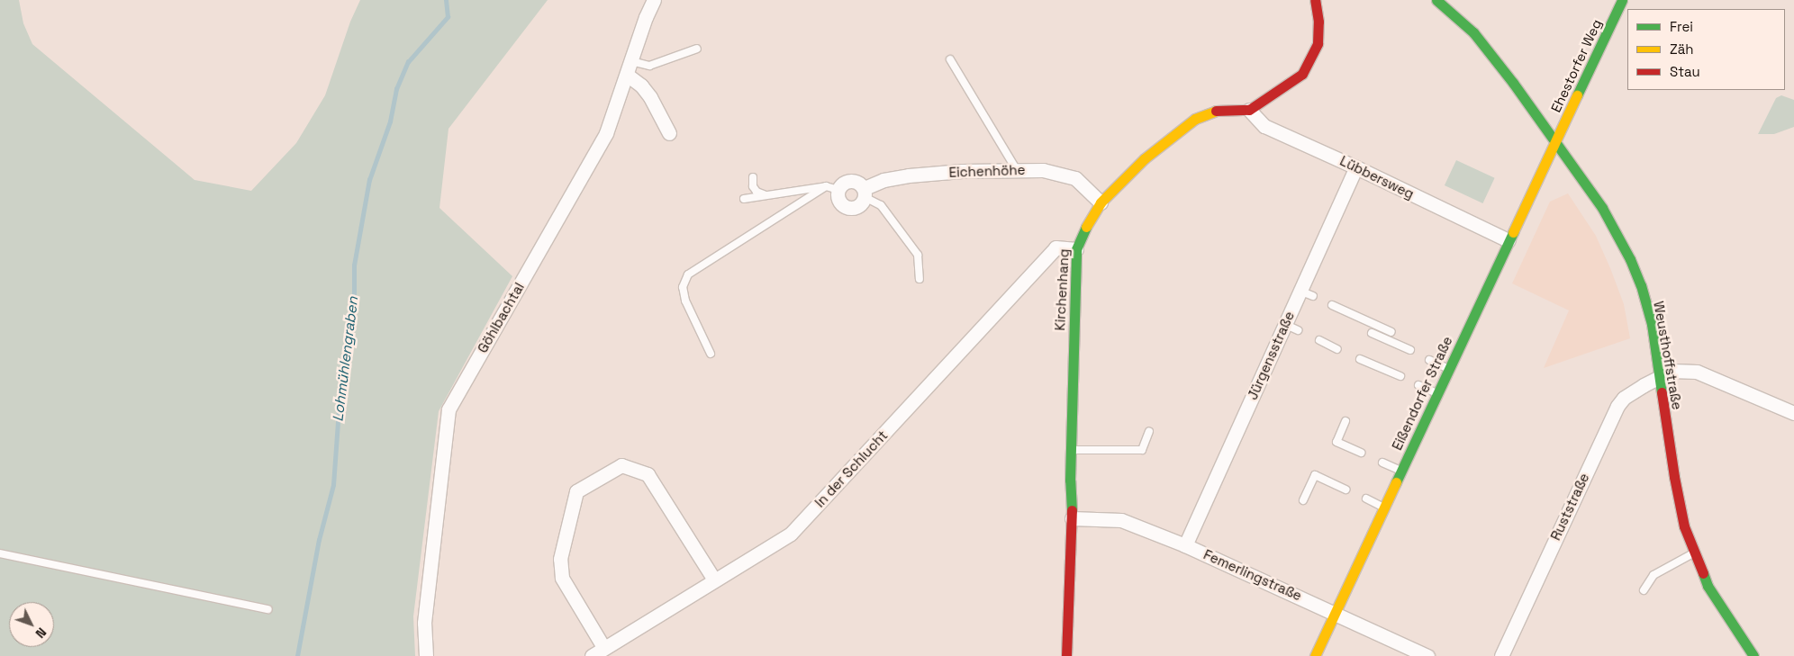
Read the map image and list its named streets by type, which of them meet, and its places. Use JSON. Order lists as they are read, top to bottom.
{
  "streets": {
    "street": [
      "Ehestorfer Weg",
      "Eichenhöhe",
      "Lübbersweg",
      "Kirchenhang",
      "Göhlbachtal",
      "Jürgensstraße",
      "Weusthoffstraße",
      "Eißendorfer Straße",
      "In der Schlucht",
      "Ruststraße",
      "Femerlingstraße"
    ]
  },
  "crossings": [
    ["Ehestorfer Weg", "Weusthoffstraße"],
    ["Ehestorfer Weg", "Eißendorfer Straße"],
    ["Eichenhöhe", "Kirchenhang"],
    ["Lübbersweg", "Kirchenhang"],
    ["Lübbersweg", "Jürgensstraße"],
    ["Lübbersweg", "Eißendorfer Straße"],
    ["Kirchenhang", "In der Schlucht"],
    ["Kirchenhang", "Femerlingstraße"],
    ["Jürgensstraße", "Femerlingstraße"],
    ["Weusthoffstraße", "Eißendorfer Straße"],
    ["Weusthoffstraße", "Ruststraße"],
    ["Eißendorfer Straße", "Femerlingstraße"]
  ],
  "water": ["Lohmühlengraben"],
  "legend": ["Frei", "Zäh", "Stau"],
  "north": "bottom right"
}
